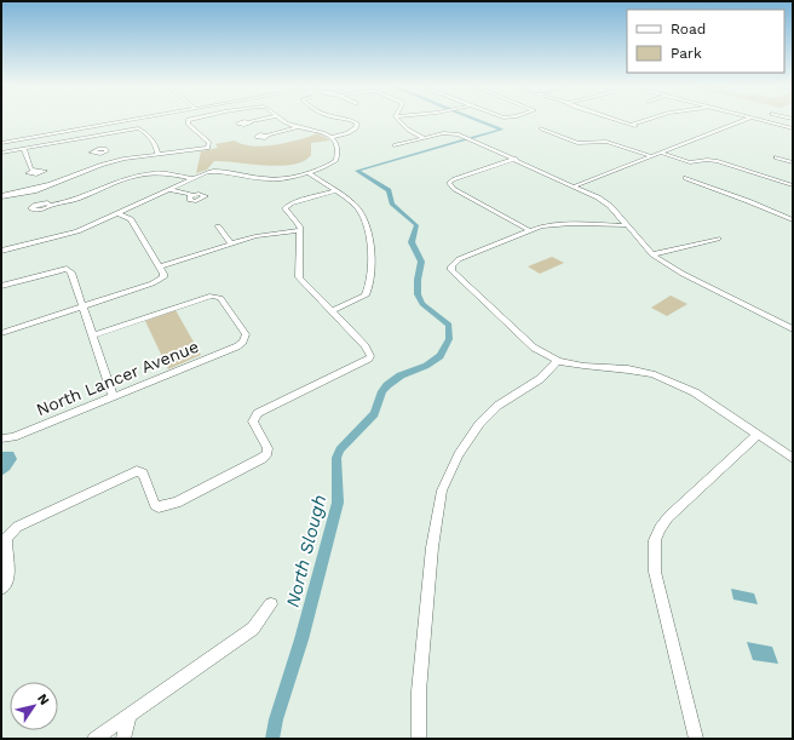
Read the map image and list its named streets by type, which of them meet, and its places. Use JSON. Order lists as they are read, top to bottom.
{
  "streets": {
    "street": ["North Lancer Avenue"]
  },
  "water": ["North Slough"],
  "legend": ["Road", "Park"],
  "north": "top right"
}
